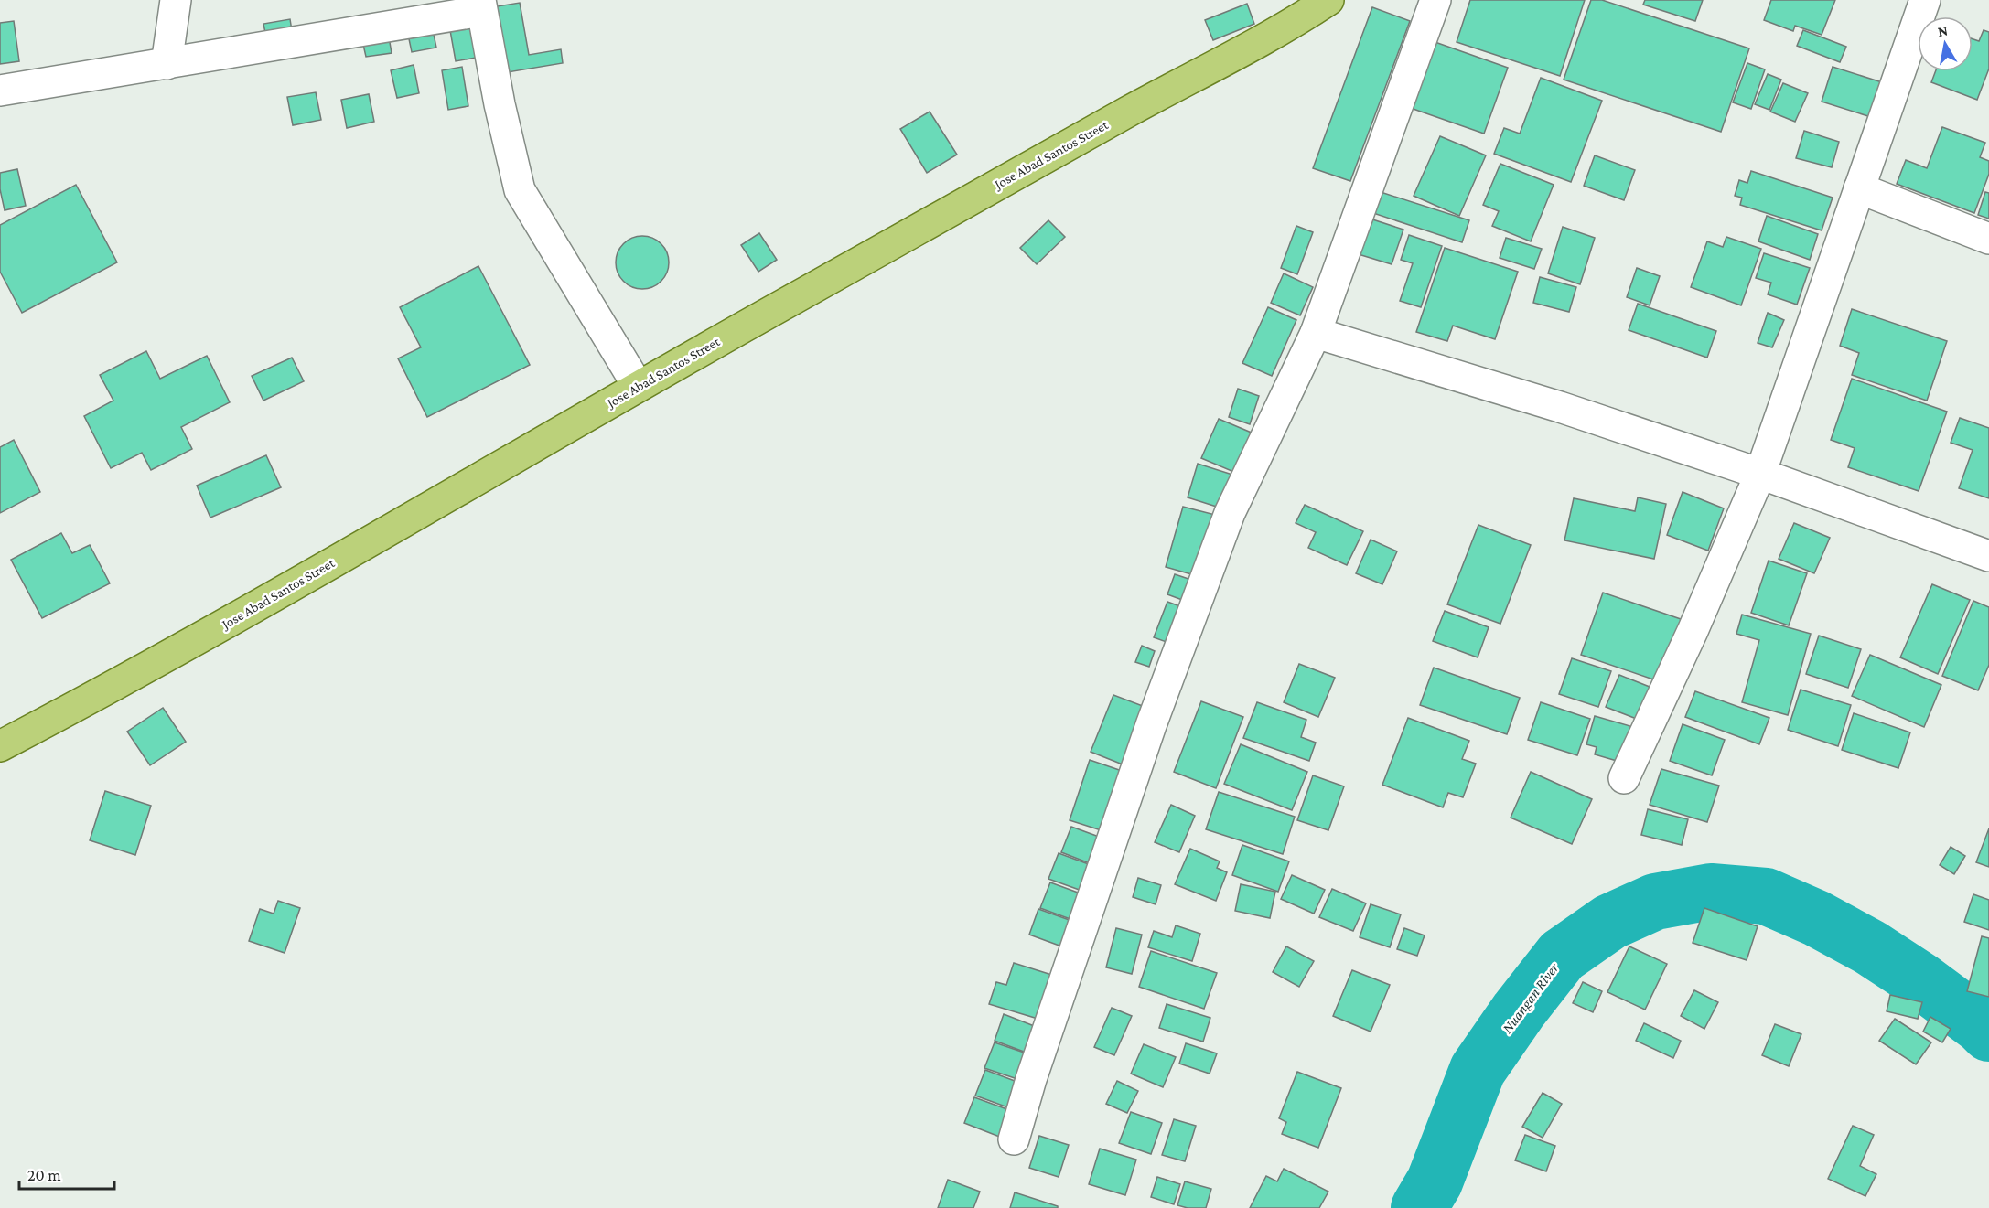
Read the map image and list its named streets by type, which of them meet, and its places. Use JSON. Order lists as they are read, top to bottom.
{
  "streets": {
    "main road": ["Jose Abad Santos Street"]
  },
  "water": ["Nuangan River"],
  "scale_bar": "20 m",
  "north": "top"
}
